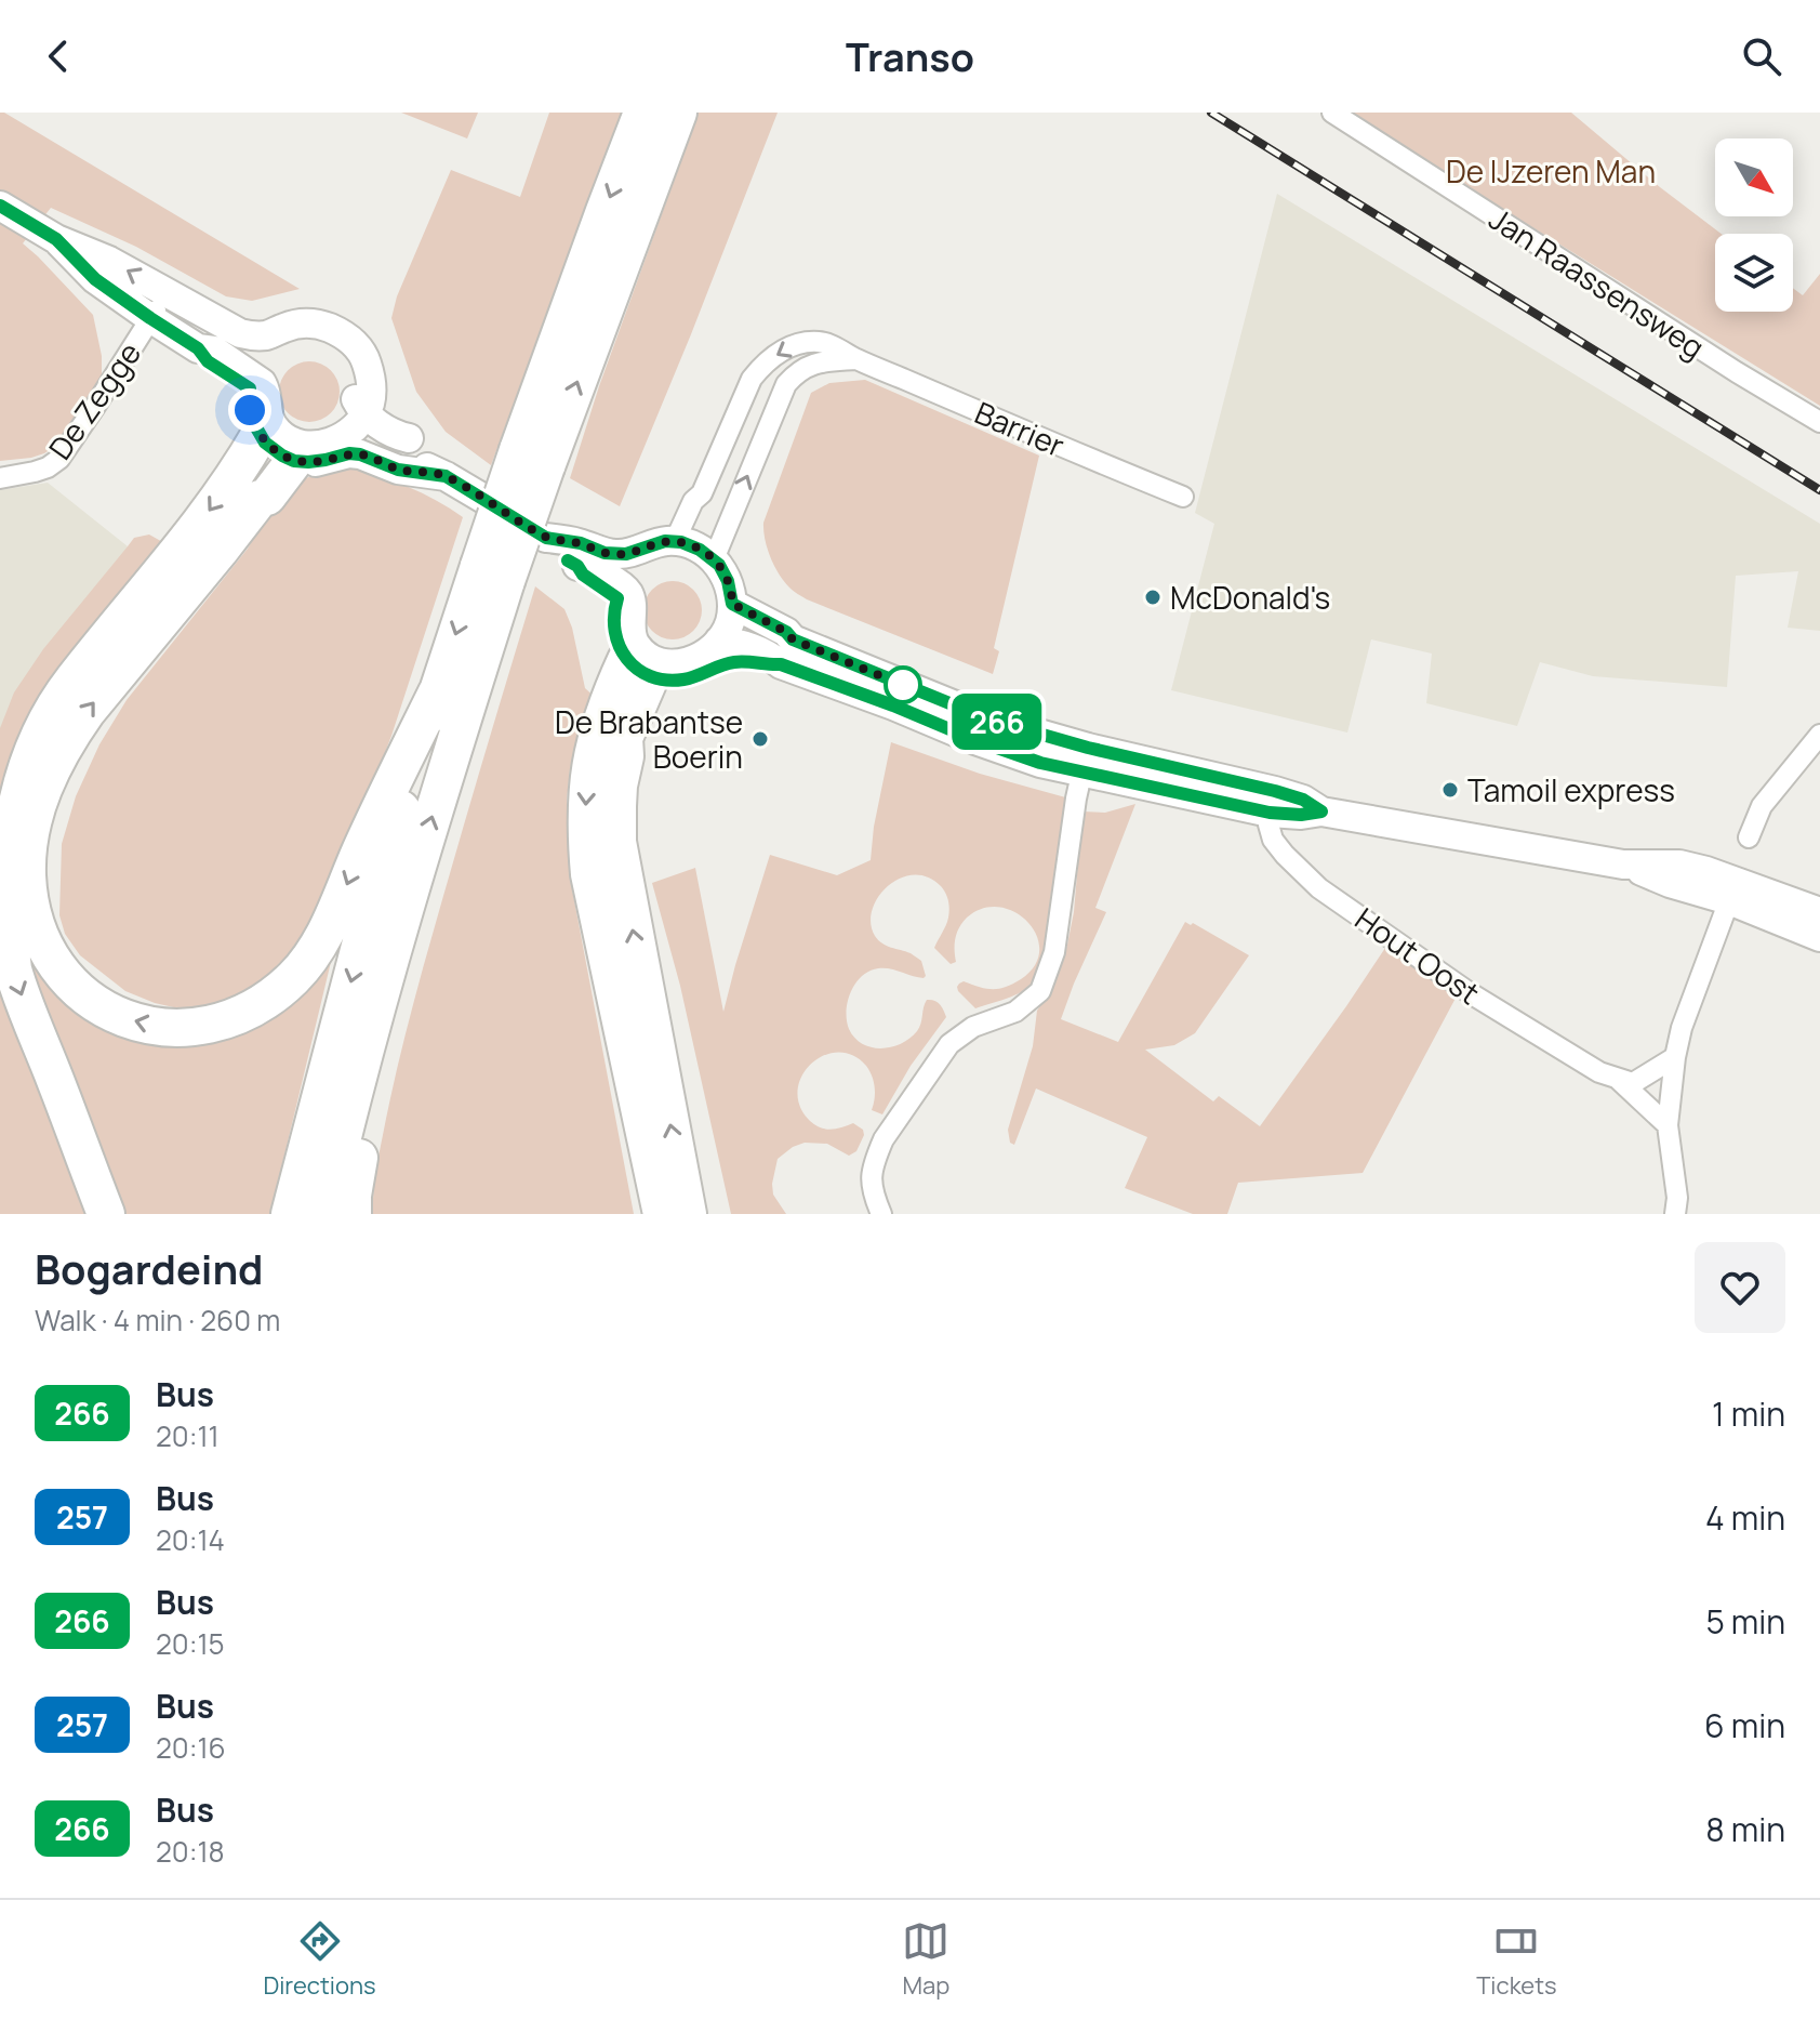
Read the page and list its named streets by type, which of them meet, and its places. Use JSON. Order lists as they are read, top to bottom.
{
  "streets": {
    "street": [
      "Jan Raassensweg",
      "De Zegge",
      "Barrier",
      "Hout Oost"
    ]
  },
  "parks": ["De IJzeren Man"],
  "places": ["McDonald's", "De Brabantse Boerin", "Tamoil express"],
  "lines": ["bus line 266"],
  "north": "bottom right",
  "page": {
    "header": "Transo",
    "on_map": "266",
    "heading": ["Bogardeind", "Walk · 4 min · 260 m"],
    "list": [
      {
        "mark": "266",
        "name": "Bus",
        "note": "20:11",
        "value": "1 min"
      },
      {
        "mark": "257",
        "name": "Bus",
        "note": "20:14",
        "value": "4 min"
      },
      {
        "mark": "266",
        "name": "Bus",
        "note": "20:15",
        "value": "5 min"
      },
      {
        "mark": "257",
        "name": "Bus",
        "note": "20:16",
        "value": "6 min"
      },
      {
        "mark": "266",
        "name": "Bus",
        "note": "20:18",
        "value": "8 min"
      }
    ],
    "tabs": ["Directions", "Map", "Tickets"]
  }
}
